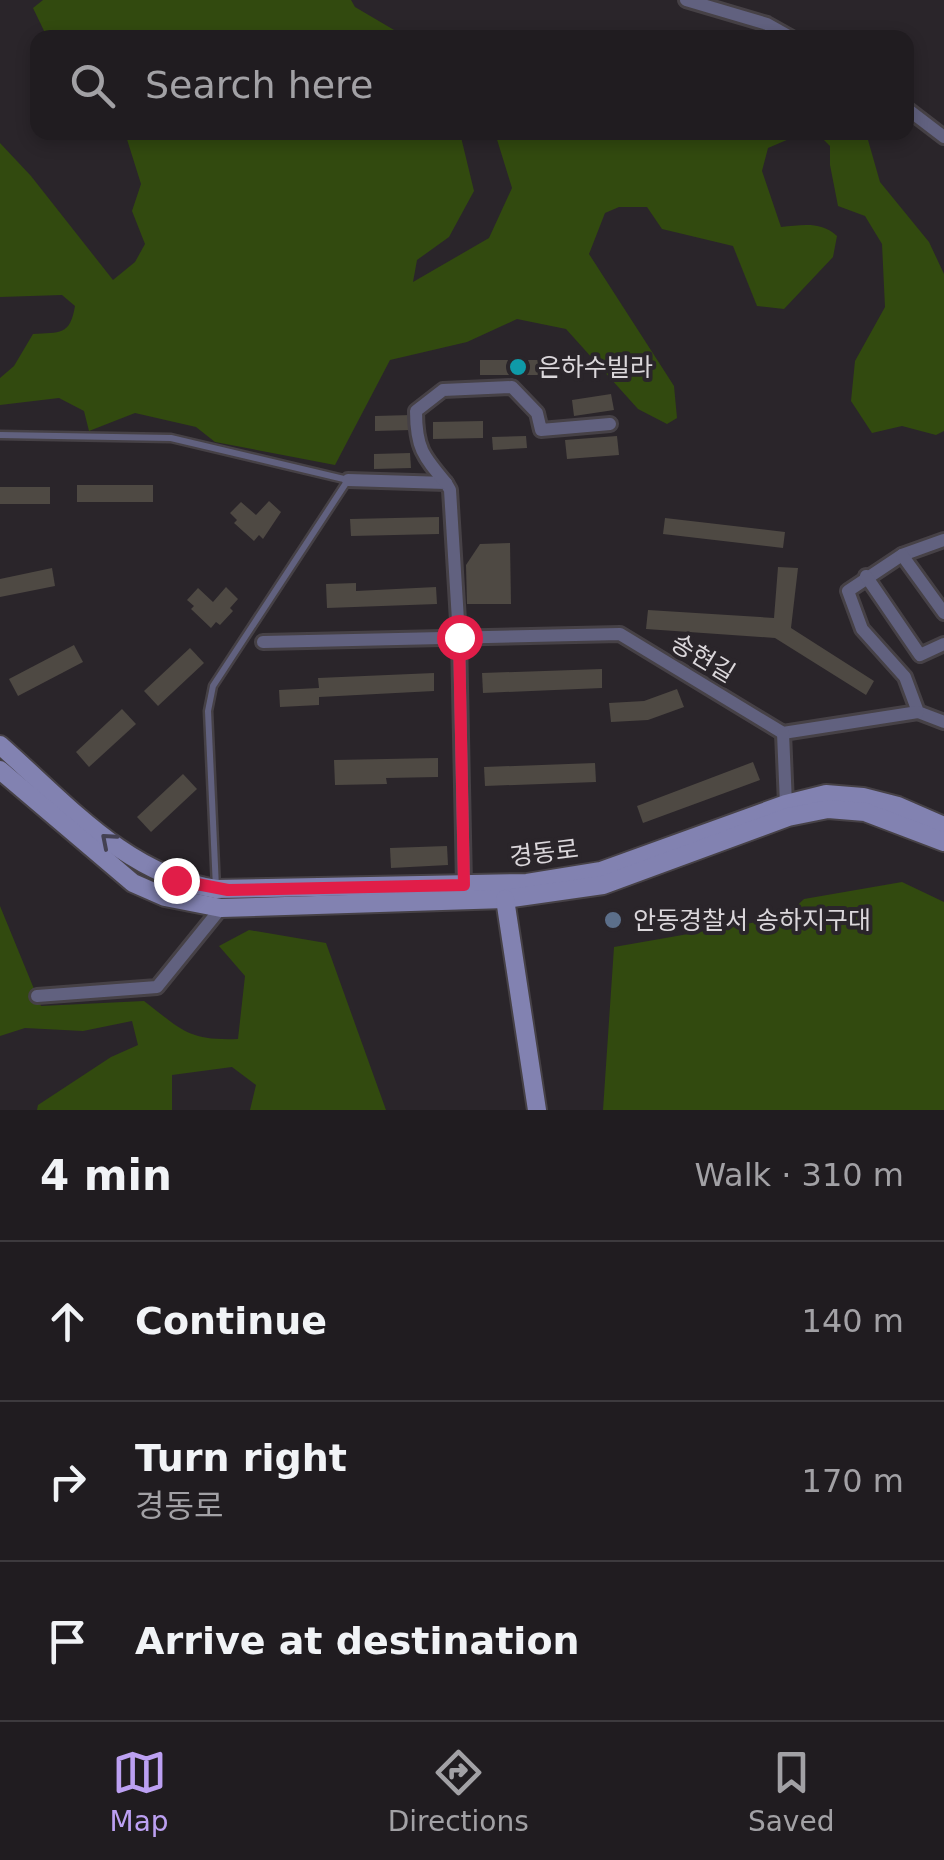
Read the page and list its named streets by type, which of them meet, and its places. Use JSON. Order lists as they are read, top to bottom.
{
  "streets": {
    "street": ["송현길", "경동로"]
  },
  "places": ["은하수빌라", "안동경찰서 송하지구대"],
  "page": {
    "search": "Search here",
    "heading": ["4 min", "Walk · 310 m"],
    "list": [
      ["Continue", "140 m"],
      ["Turn right", "경동로", "170 m"],
      "Arrive at destination"
    ],
    "nav": ["Map", "Directions", "Saved"]
  }
}
